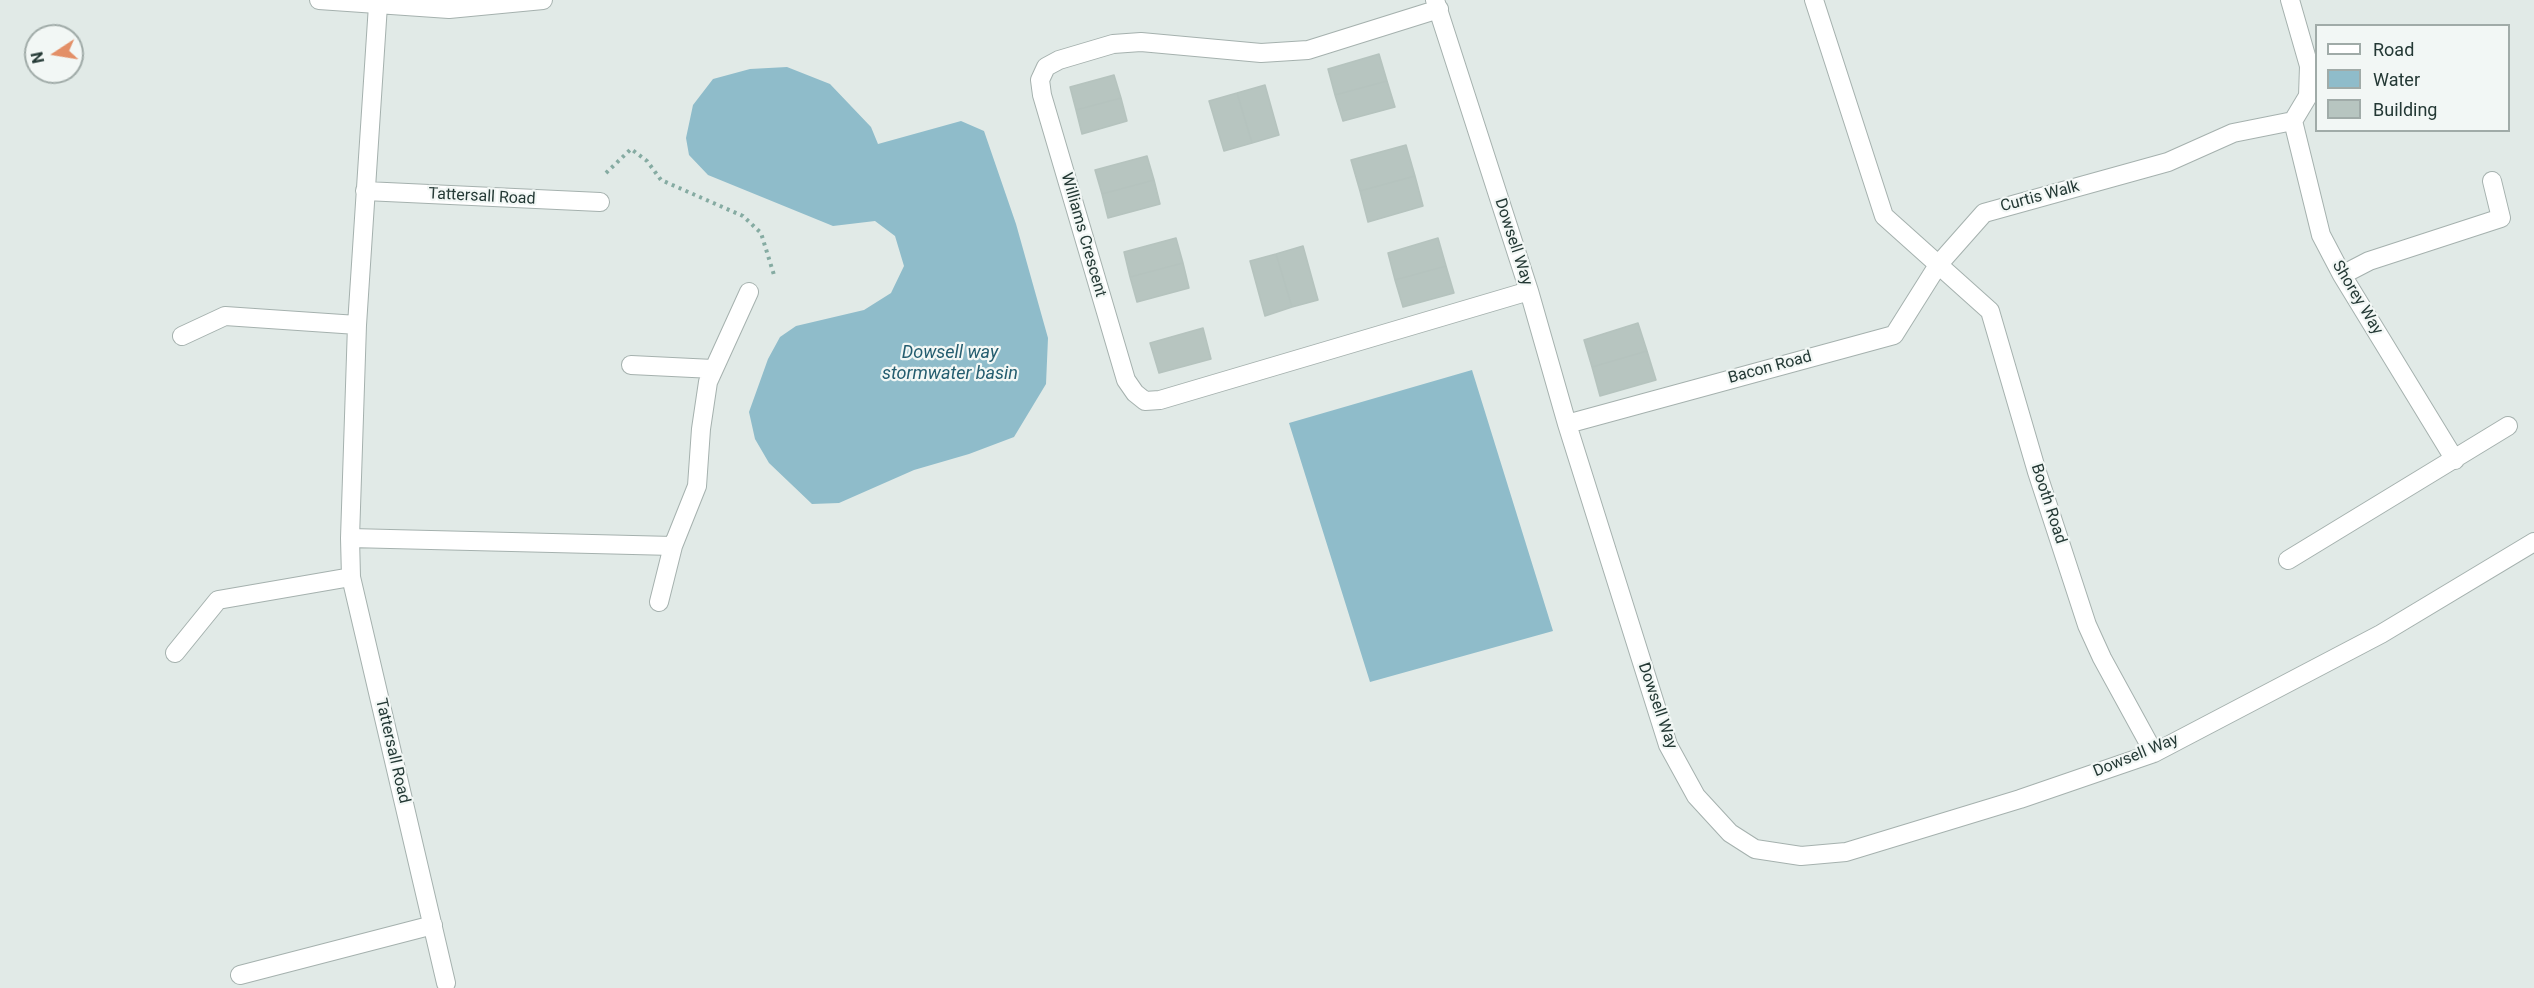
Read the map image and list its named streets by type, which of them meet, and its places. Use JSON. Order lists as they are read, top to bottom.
{
  "streets": {
    "street": [
      "Tattersall Road",
      "Curtis Walk",
      "Williams Crescent",
      "Dowsell Way",
      "Shorey Way",
      "Bacon Road",
      "Booth Road"
    ]
  },
  "crossings": [
    ["Curtis Walk", "Shorey Way"],
    ["Curtis Walk", "Bacon Road"],
    ["Curtis Walk", "Booth Road"],
    ["Williams Crescent", "Dowsell Way"],
    ["Dowsell Way", "Bacon Road"],
    ["Dowsell Way", "Booth Road"],
    ["Bacon Road", "Booth Road"]
  ],
  "water": ["Dowsell way stormwater basin"],
  "legend": ["Road", "Water", "Building"],
  "north": "left"
}
